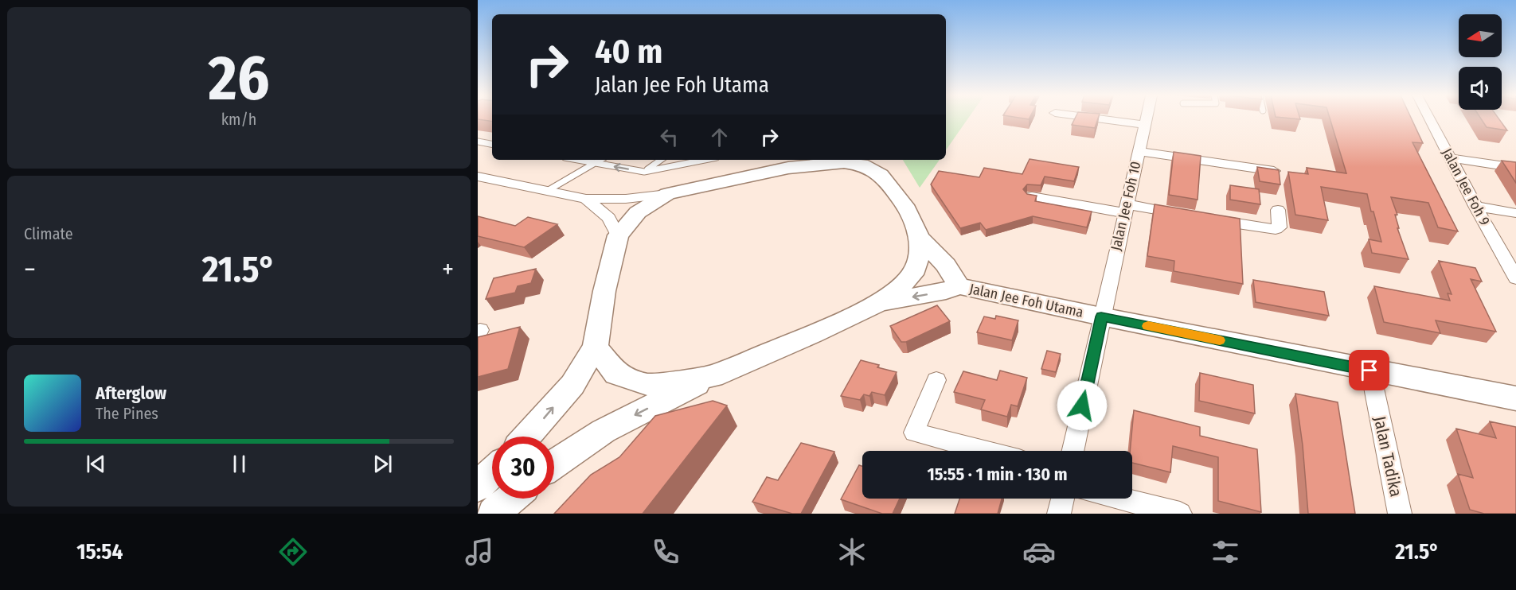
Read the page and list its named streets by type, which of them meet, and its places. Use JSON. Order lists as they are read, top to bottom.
{
  "streets": {
    "street": [
      "Jalan Jee Foh 9",
      "Jalan Jee Foh 10",
      "Jalan Jee Foh Utama",
      "Jalan Tadika"
    ]
  },
  "crossings": [
    ["Jalan Jee Foh 10", "Jalan Jee Foh Utama"],
    ["Jalan Jee Foh Utama", "Jalan Tadika"]
  ],
  "north": "left",
  "page": {
    "tile": [
      ["26", "km/h"],
      "Climate"
    ],
    "turn": ["40 m", "Jalan Jee Foh Utama"],
    "heat": ["−", "21.5°", "+"],
    "song": ["Afterglow", "The Pines"],
    "limit": "30",
    "trip": "15:55 · 1 min · 130 m",
    "tabs": ["15:54", "21.5°"]
  }
}
